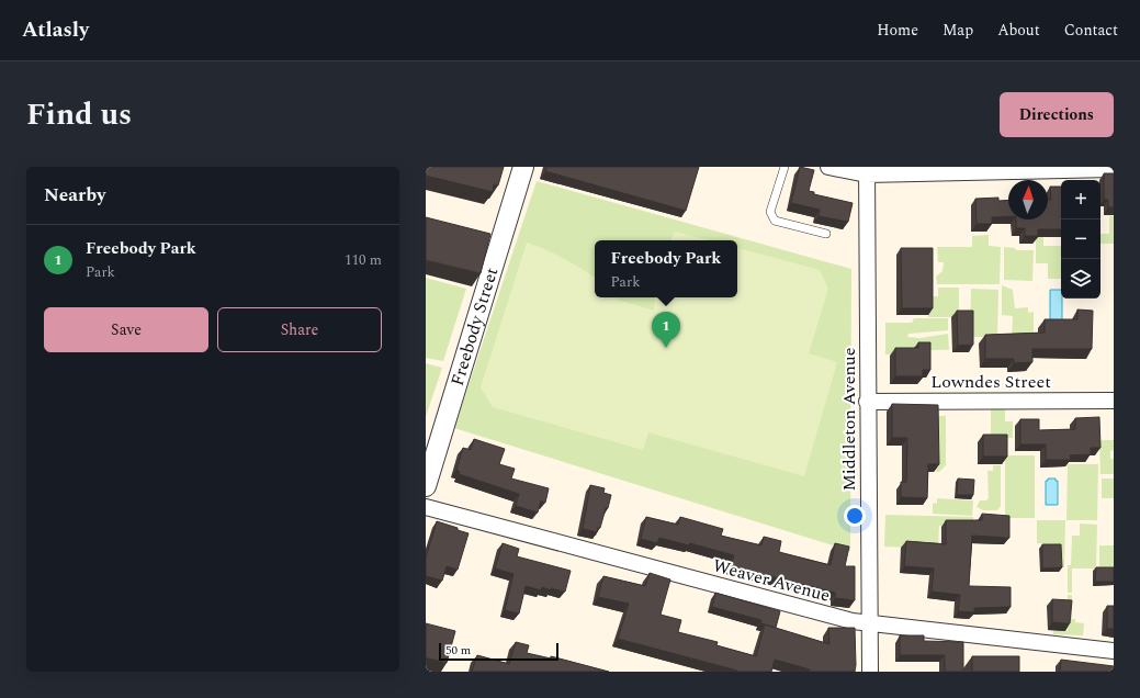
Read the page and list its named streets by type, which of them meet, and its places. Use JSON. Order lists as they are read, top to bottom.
{
  "streets": {
    "street": [
      "Freebody Street",
      "Lowndes Street",
      "Middleton Avenue",
      "Weaver Avenue"
    ]
  },
  "crossings": [
    ["Lowndes Street", "Middleton Avenue"],
    ["Middleton Avenue", "Weaver Avenue"]
  ],
  "scale_bar": "50 m",
  "north": "top",
  "page": {
    "header": "Atlasly",
    "nav": [
      "Home",
      "Map",
      "About",
      "Contact"
    ],
    "title": "Find us",
    "buttons": [
      "Directions",
      ["Save", "Share"]
    ],
    "heading": "Nearby",
    "map_buttons": ["+", "−"],
    "list": [
      {
        "mark": "1",
        "name": "Freebody Park",
        "note": "Park",
        "value": "110 m"
      }
    ],
    "popup": ["Freebody Park", "Park"],
    "pins": "1",
    "scale": "50 m"
  }
}
